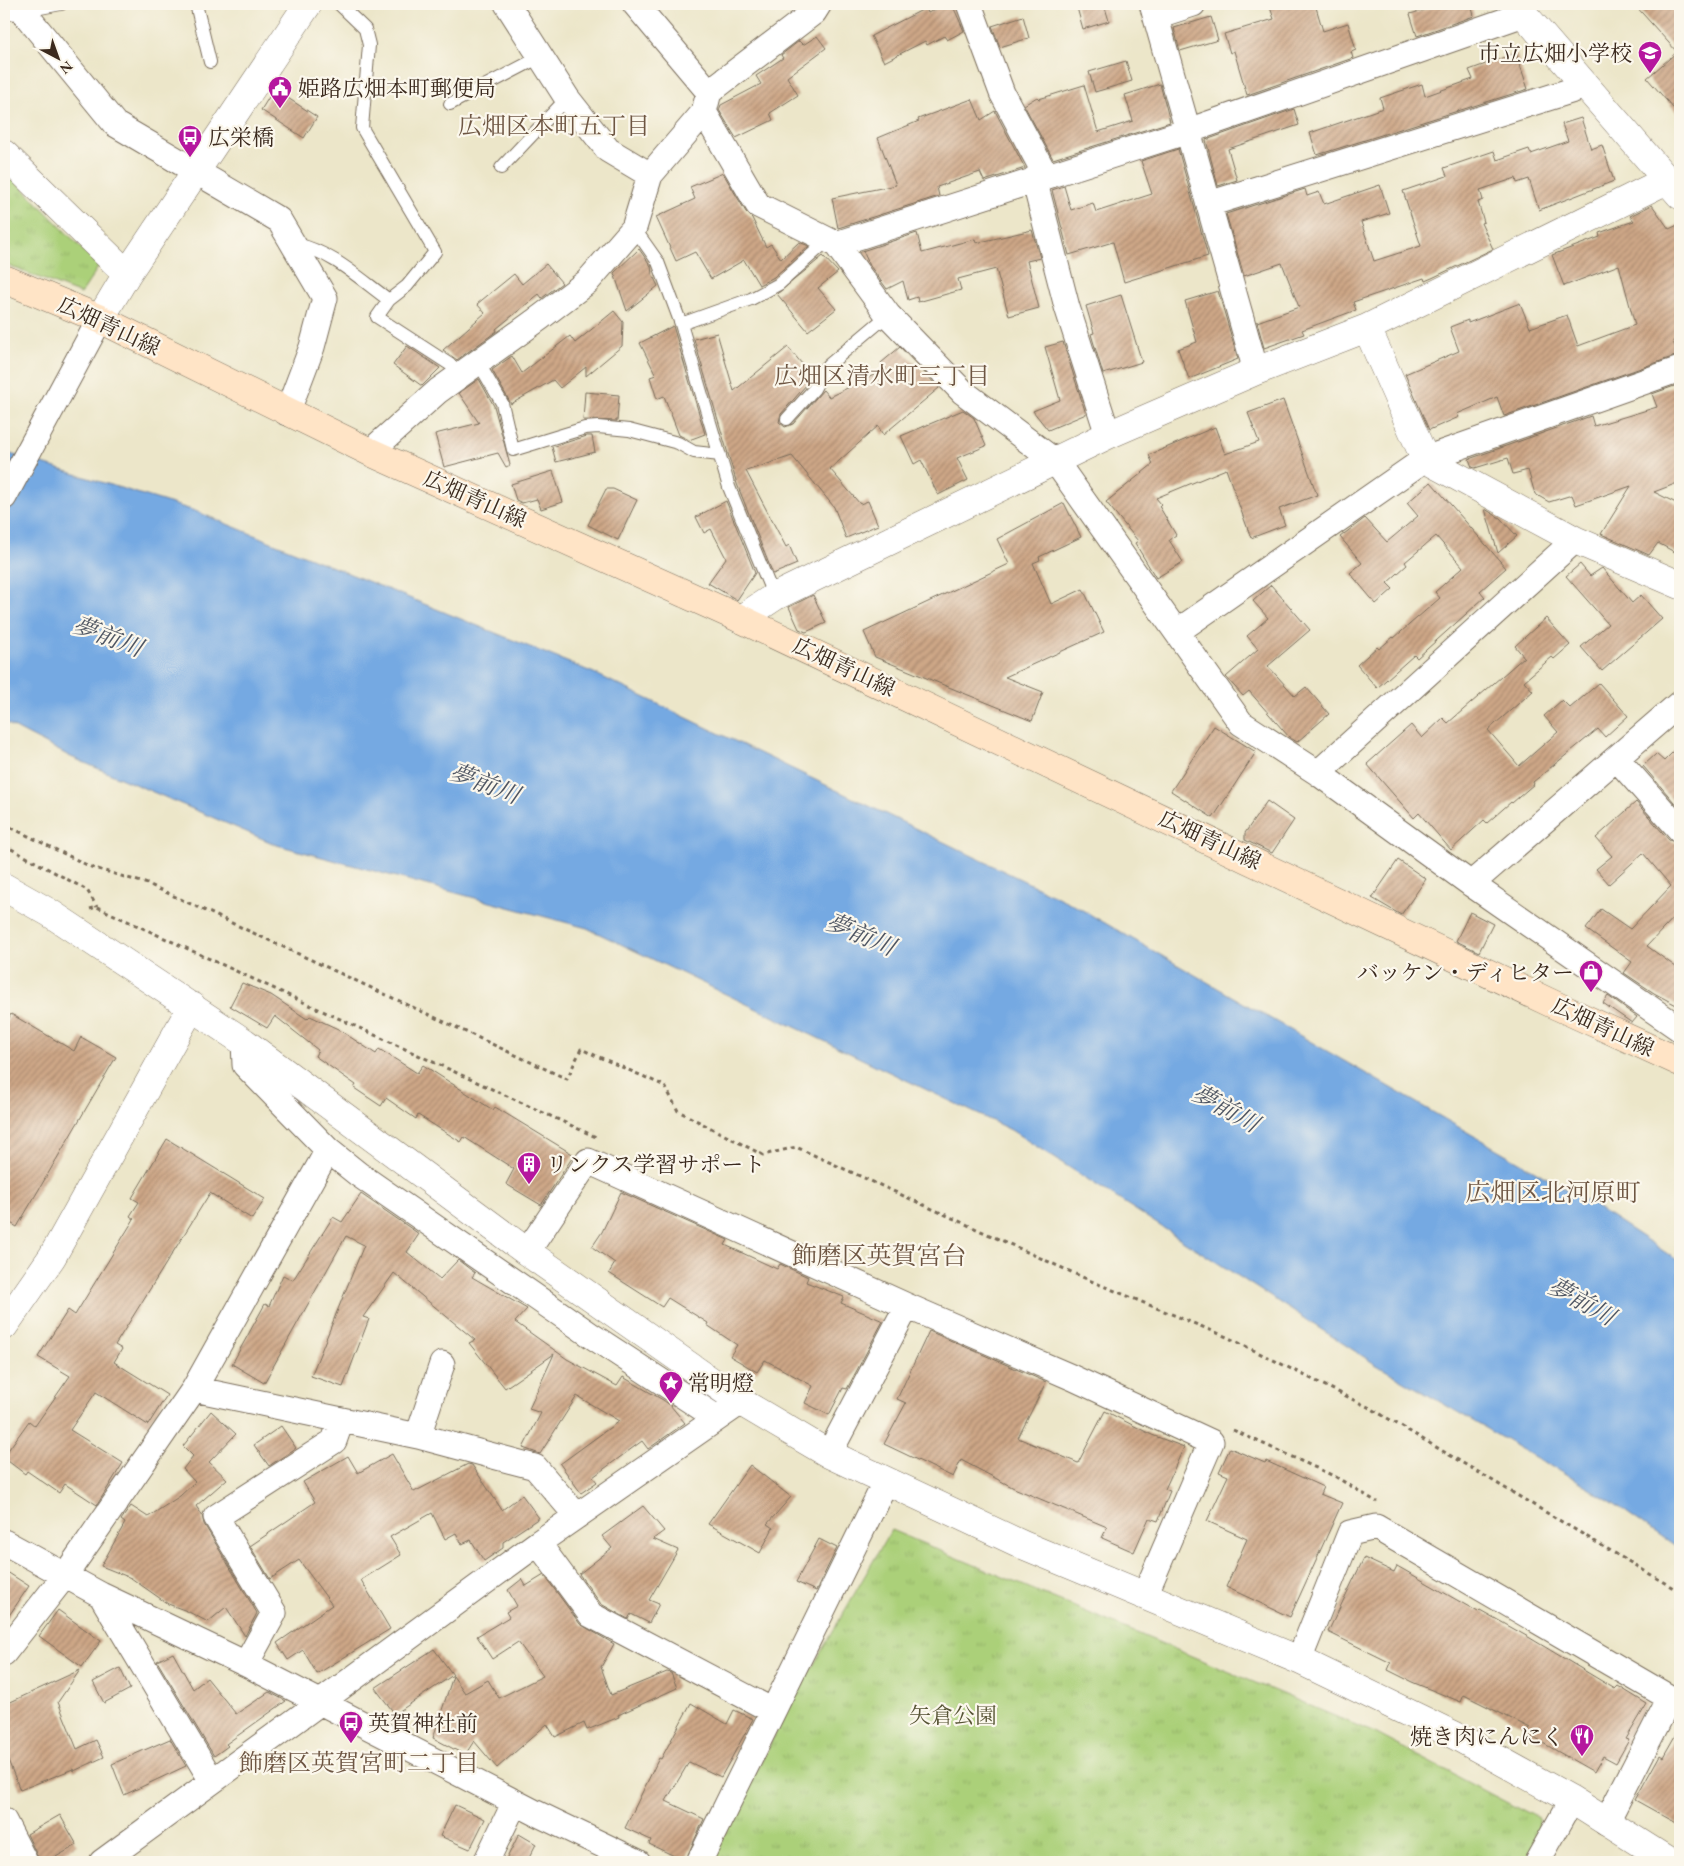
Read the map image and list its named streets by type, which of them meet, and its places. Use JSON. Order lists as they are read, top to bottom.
{
  "streets": {
    "main road": ["広畑青山線"]
  },
  "districts": [
    "広畑区本町五丁目",
    "広畑区清水町三丁目",
    "広畑区北河原町",
    "飾磨区英賀宮台",
    "飾磨区英賀宮町二丁目"
  ],
  "water": ["夢前川"],
  "parks": ["矢倉公園"],
  "places": {
    "school or university": ["市立広畑小学校"],
    "public building": ["姫路広畑本町郵便局"],
    "bus stop": ["広栄橋", "英賀神社前"],
    "shop": ["バッケン・ディヒター"],
    "building": ["リンクス学習サポート"],
    "place": ["常明燈"],
    "restaurant": ["焼き肉にんにく"]
  },
  "north": "bottom right"
}
